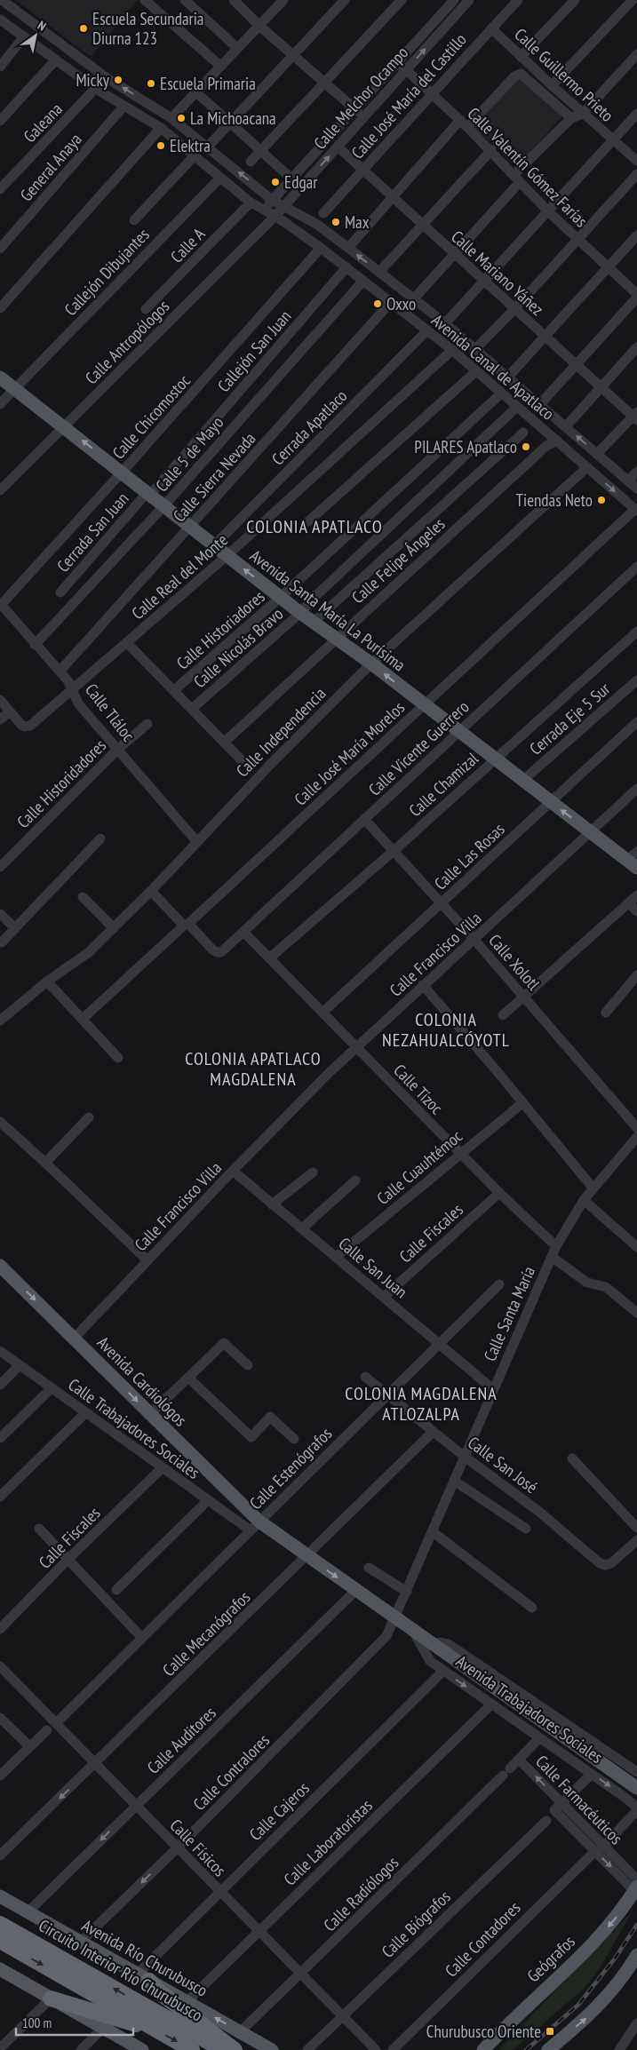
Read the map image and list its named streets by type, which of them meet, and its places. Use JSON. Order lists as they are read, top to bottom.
{
  "streets": {
    "highway": ["Circuito Interior Río Churubusco"],
    "main road": [
      "Avenida Santa María La Purísima",
      "Avenida Cardiológos",
      "Avenida Trabajadores Sociales",
      "Avenida Río Churubusco",
      "Geógrafos"
    ],
    "street": [
      "Calle Guillermo Prieto",
      "Calle José María del Castillo",
      "Calle Melchor Ocampo",
      "Galeana",
      "General Anaya",
      "Calle Valentín Gómez Farías",
      "Calle A",
      "Callejón Dibujantes",
      "Calle Mariano Yáñez",
      "Calle Antropólogos",
      "Callejón San Juan",
      "Avenida Canal de Apatlaco",
      "Calle Chicomostoc",
      "Cerrada Apatlaco",
      "Calle 5 de Mayo",
      "Calle Sierra Nevada",
      "Cerrada San Juan",
      "Calle Felipe Ángeles",
      "Calle Real del Monte",
      "Calle Historiadores",
      "Calle Nicolás Bravo",
      "Calle Tláloc",
      "Cerrada Eje 5 Sur",
      "Calle Independencia",
      "Calle Vicente Guerrero",
      "Calle José María Morelos",
      "Calle Historidadores",
      "Calle Chamizal",
      "Calle Las Rosas",
      "Calle Francisco Villa",
      "Calle Xolotl",
      "Calle Tízoc",
      "Calle Cuauhtémoc",
      "Calle Fiscales",
      "Calle San Juan",
      "Calle Santa María",
      "Calle Trabajadores Sociales",
      "Calle San José",
      "Calle Estenógrafos",
      "Calle Mecanógrafos",
      "Calle Auditores",
      "Calle Contralores",
      "Calle Farmacéuticos",
      "Calle Cajeros",
      "Calle Laboratoristas",
      "Calle Físicos",
      "Calle Radiólogos",
      "Calle Biógrafos",
      "Calle Contadores"
    ]
  },
  "crossings": [
    ["Calle Guillermo Prieto", "Calle José María del Castillo"],
    ["Calle José María del Castillo", "Calle Valentín Gómez Farías"],
    ["Calle José María del Castillo", "Calle Mariano Yáñez"],
    ["Calle Melchor Ocampo", "Calle Valentín Gómez Farías"],
    ["Calle Melchor Ocampo", "Calle Mariano Yáñez"],
    ["Calle Melchor Ocampo", "Calle Antropólogos"],
    ["Calle Melchor Ocampo", "Avenida Canal de Apatlaco"],
    ["Galeana", "Avenida Canal de Apatlaco"],
    ["General Anaya", "Avenida Canal de Apatlaco"],
    ["Calle A", "Avenida Canal de Apatlaco"],
    ["Callejón Dibujantes", "Avenida Canal de Apatlaco"],
    ["Callejón Dibujantes", "Avenida Santa María La Purísima"],
    ["Calle Antropólogos", "Avenida Canal de Apatlaco"],
    ["Calle Antropólogos", "Avenida Santa María La Purísima"],
    ["Callejón San Juan", "Avenida Canal de Apatlaco"],
    ["Callejón San Juan", "Cerrada San Juan"],
    ["Callejón San Juan", "Avenida Santa María La Purísima"],
    ["Avenida Canal de Apatlaco", "Calle Chicomostoc"],
    ["Avenida Canal de Apatlaco", "Cerrada Apatlaco"],
    ["Avenida Canal de Apatlaco", "Calle 5 de Mayo"],
    ["Avenida Canal de Apatlaco", "Calle Sierra Nevada"],
    ["Avenida Canal de Apatlaco", "Calle Felipe Ángeles"],
    ["Avenida Canal de Apatlaco", "Calle Real del Monte"],
    ["Avenida Canal de Apatlaco", "Calle Historiadores"],
    ["Avenida Canal de Apatlaco", "Calle Nicolás Bravo"],
    ["Avenida Canal de Apatlaco", "Calle Independencia"],
    ["Avenida Canal de Apatlaco", "Calle José María Morelos"],
    ["Calle Chicomostoc", "Avenida Santa María La Purísima"],
    ["Calle Chicomostoc", "Calle Tláloc"],
    ["Cerrada Apatlaco", "Avenida Santa María La Purísima"],
    ["Calle 5 de Mayo", "Avenida Santa María La Purísima"],
    ["Calle 5 de Mayo", "Calle Tláloc"],
    ["Calle Sierra Nevada", "Avenida Santa María La Purísima"],
    ["Calle Sierra Nevada", "Calle Tláloc"],
    ["Cerrada San Juan", "Avenida Santa María La Purísima"],
    ["Calle Felipe Ángeles", "Avenida Santa María La Purísima"],
    ["Calle Real del Monte", "Avenida Santa María La Purísima"],
    ["Calle Real del Monte", "Calle Tláloc"],
    ["Avenida Santa María La Purísima", "Calle Historiadores"],
    ["Avenida Santa María La Purísima", "Calle Nicolás Bravo"],
    ["Avenida Santa María La Purísima", "Cerrada Eje 5 Sur"],
    ["Avenida Santa María La Purísima", "Calle Independencia"],
    ["Avenida Santa María La Purísima", "Calle Vicente Guerrero"],
    ["Avenida Santa María La Purísima", "Calle José María Morelos"],
    ["Avenida Santa María La Purísima", "Calle Chamizal"],
    ["Avenida Santa María La Purísima", "Calle Las Rosas"],
    ["Avenida Santa María La Purísima", "Calle Francisco Villa"],
    ["Calle Tláloc", "Calle Independencia"],
    ["Calle Tláloc", "Calle Historidadores"],
    ["Calle Vicente Guerrero", "Calle José María Morelos"],
    ["Calle Vicente Guerrero", "Calle Xolotl"],
    ["Calle Vicente Guerrero", "Calle Tízoc"],
    ["Calle Chamizal", "Calle Xolotl"],
    ["Calle Chamizal", "Calle Tízoc"],
    ["Calle Las Rosas", "Calle Xolotl"],
    ["Calle Las Rosas", "Calle Tízoc"],
    ["Calle Francisco Villa", "Calle Xolotl"],
    ["Calle Francisco Villa", "Calle Tízoc"],
    ["Calle Francisco Villa", "Calle San Juan"],
    ["Calle Francisco Villa", "Avenida Cardiológos"],
    ["Calle Tízoc", "Calle Cuauhtémoc"],
    ["Calle Tízoc", "Calle Fiscales"],
    ["Calle Tízoc", "Calle Santa María"],
    ["Calle Cuauhtémoc", "Calle San Juan"],
    ["Calle Fiscales", "Calle San Juan"],
    ["Calle Fiscales", "Calle Trabajadores Sociales"],
    ["Calle San Juan", "Calle Santa María"],
    ["Calle San Juan", "Calle Estenógrafos"],
    ["Calle Santa María", "Calle San José"],
    ["Calle Santa María", "Avenida Trabajadores Sociales"],
    ["Calle Santa María", "Calle Contralores"],
    ["Avenida Cardiológos", "Calle Trabajadores Sociales"],
    ["Avenida Cardiológos", "Calle Estenógrafos"],
    ["Avenida Cardiológos", "Avenida Trabajadores Sociales"],
    ["Calle Trabajadores Sociales", "Calle Estenógrafos"],
    ["Calle Trabajadores Sociales", "Avenida Trabajadores Sociales"],
    ["Calle San José", "Calle Estenógrafos"],
    ["Calle San José", "Calle Mecanógrafos"],
    ["Calle Estenógrafos", "Avenida Trabajadores Sociales"],
    ["Calle Estenógrafos", "Calle Físicos"],
    ["Calle Mecanógrafos", "Avenida Trabajadores Sociales"],
    ["Calle Mecanógrafos", "Calle Físicos"],
    ["Avenida Trabajadores Sociales", "Calle Auditores"],
    ["Avenida Trabajadores Sociales", "Calle Contralores"],
    ["Avenida Trabajadores Sociales", "Calle Cajeros"],
    ["Avenida Trabajadores Sociales", "Calle Laboratoristas"],
    ["Avenida Trabajadores Sociales", "Calle Radiólogos"],
    ["Avenida Trabajadores Sociales", "Calle Contadores"],
    ["Calle Auditores", "Calle Físicos"],
    ["Calle Auditores", "Avenida Río Churubusco"],
    ["Calle Contralores", "Calle Físicos"],
    ["Calle Contralores", "Avenida Río Churubusco"],
    ["Calle Farmacéuticos", "Calle Radiólogos"],
    ["Calle Farmacéuticos", "Calle Contadores"],
    ["Calle Farmacéuticos", "Geógrafos"],
    ["Calle Cajeros", "Calle Físicos"],
    ["Calle Cajeros", "Avenida Río Churubusco"],
    ["Calle Laboratoristas", "Calle Físicos"],
    ["Calle Laboratoristas", "Avenida Río Churubusco"],
    ["Calle Físicos", "Calle Radiólogos"],
    ["Calle Físicos", "Calle Biógrafos"],
    ["Calle Radiólogos", "Avenida Río Churubusco"]
  ],
  "one_way": ["Avenida Cardiológos", "Calle Farmacéuticos"],
  "districts": [
    "COLONIA APATLACO",
    "COLONIA NEZAHUALCÓYOTL",
    "COLONIA APATLACO MAGDALENA",
    "COLONIA MAGDALENA ATLOZALPA"
  ],
  "places": {
    "other": [
      "Escuela Secundaria Diurna 123",
      "Micky",
      "Escuela Primaria",
      "La Michoacana",
      "Elektra",
      "Edgar",
      "Max",
      "Oxxo",
      "PILARES Apatlaco",
      "Tiendas Neto"
    ],
    "transit": ["Churubusco Oriente"]
  },
  "scale_bar": "100 m",
  "north": "top right"
}
